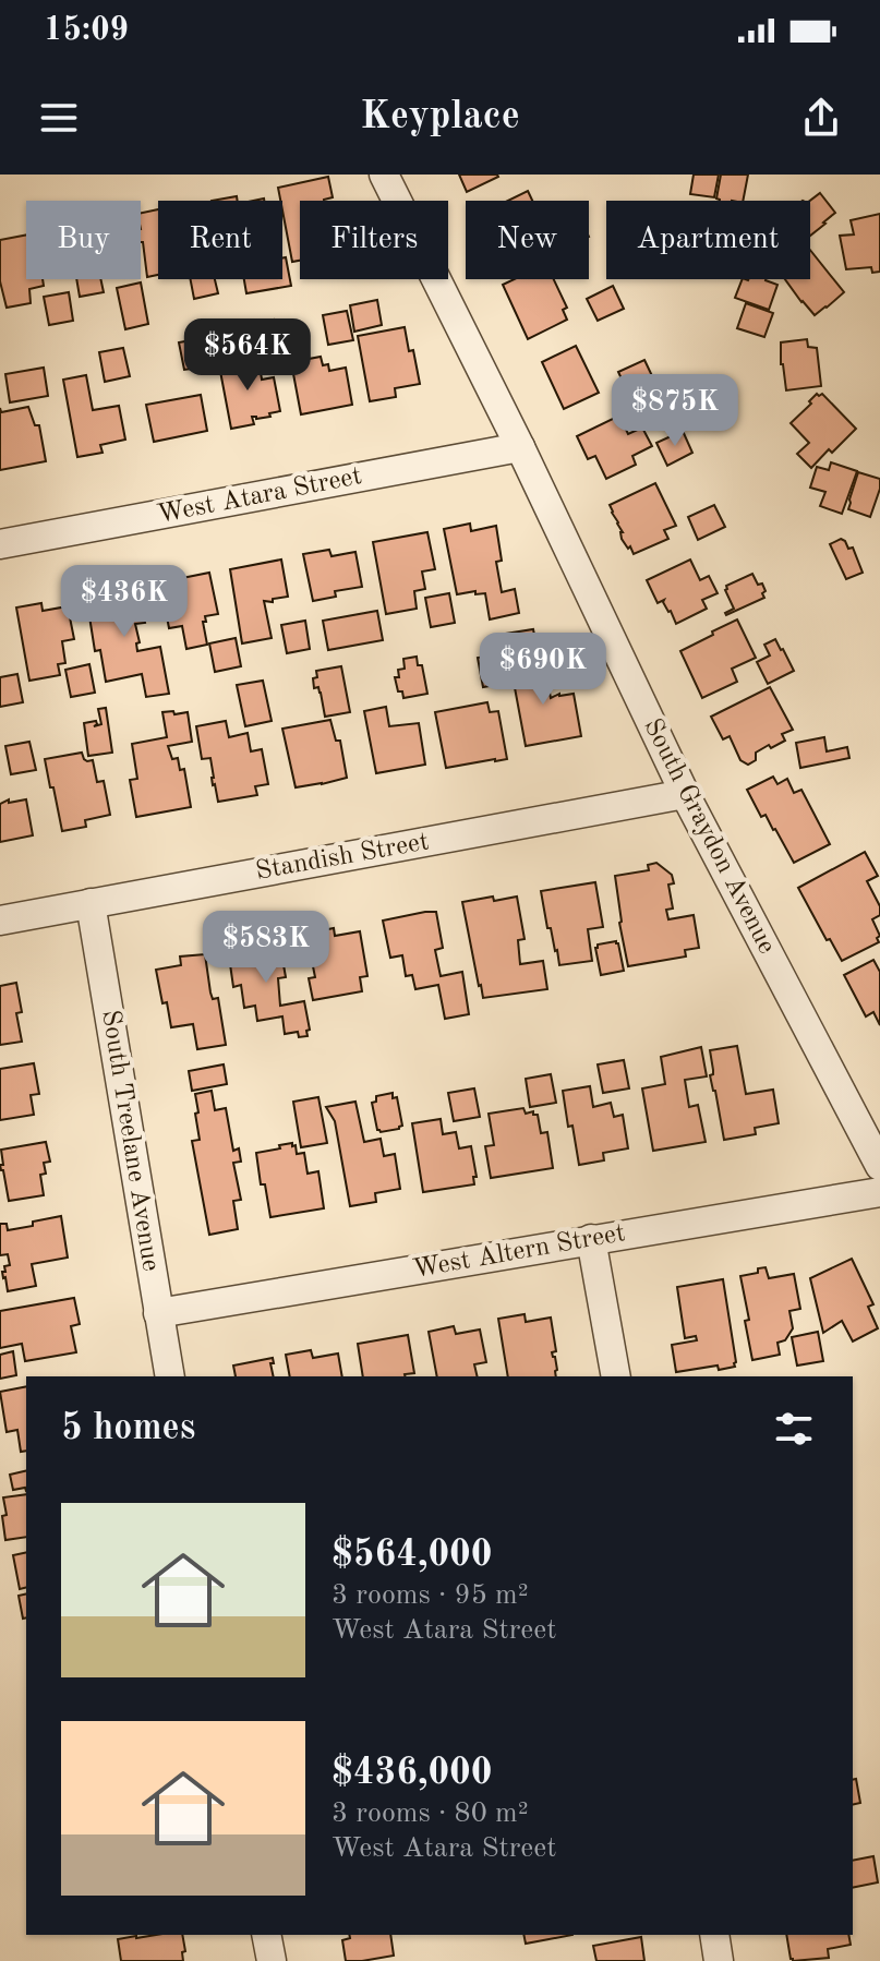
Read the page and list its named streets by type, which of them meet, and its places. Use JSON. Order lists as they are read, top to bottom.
{
  "streets": {
    "street": [
      "West Atara Street",
      "South Graydon Avenue",
      "Standish Street",
      "South Treelane Avenue",
      "West Altern Street"
    ]
  },
  "crossings": [
    ["West Atara Street", "South Graydon Avenue"],
    ["South Graydon Avenue", "Standish Street"],
    ["Standish Street", "South Treelane Avenue"],
    ["South Treelane Avenue", "West Altern Street"]
  ],
  "page": {
    "status": "15:09",
    "header": "Keyplace",
    "chip": [
      "Buy",
      "Rent",
      "Filters",
      "New",
      "Apartment"
    ],
    "price": [
      "$564K",
      "$875K",
      "$436K",
      "$690K",
      "$583K"
    ],
    "heading": "5 homes",
    "list": [
      {
        "name": "$564,000",
        "note": "3 rooms · 95 m² · West Atara Street"
      },
      {
        "name": "$436,000",
        "note": "3 rooms · 80 m² · West Atara Street"
      }
    ]
  }
}
